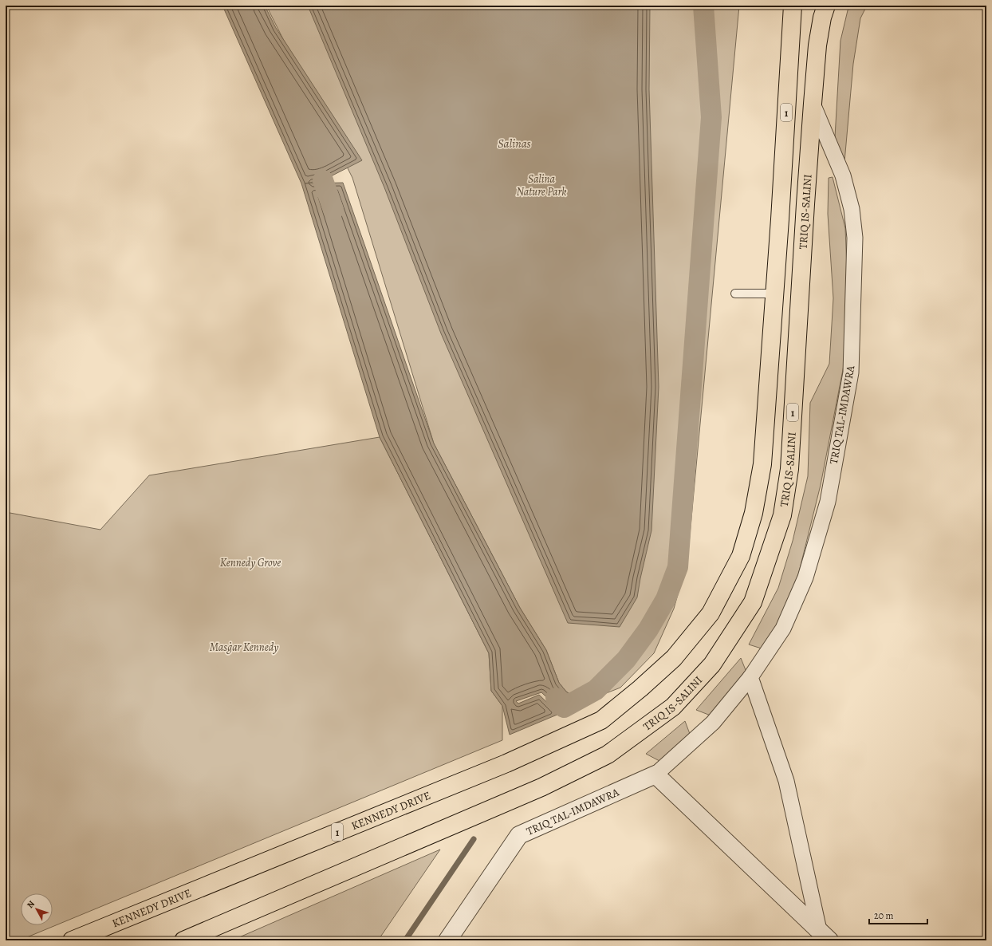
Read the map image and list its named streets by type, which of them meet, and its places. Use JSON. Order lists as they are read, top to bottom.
{
  "streets": {
    "highway": ["1", "TRIQ IS-SALINI", "KENNEDY DRIVE"],
    "street": ["TRIQ TAL-IMDAWRA"]
  },
  "crossings": [
    ["1", "KENNEDY DRIVE"],
    ["TRIQ IS-SALINI", "TRIQ TAL-IMDAWRA"]
  ],
  "water": ["Salinas"],
  "parks": ["Salina Nature Park", "Kennedy Grove", "Masġar Kennedy"],
  "scale_bar": "20 m",
  "north": "top left"
}
